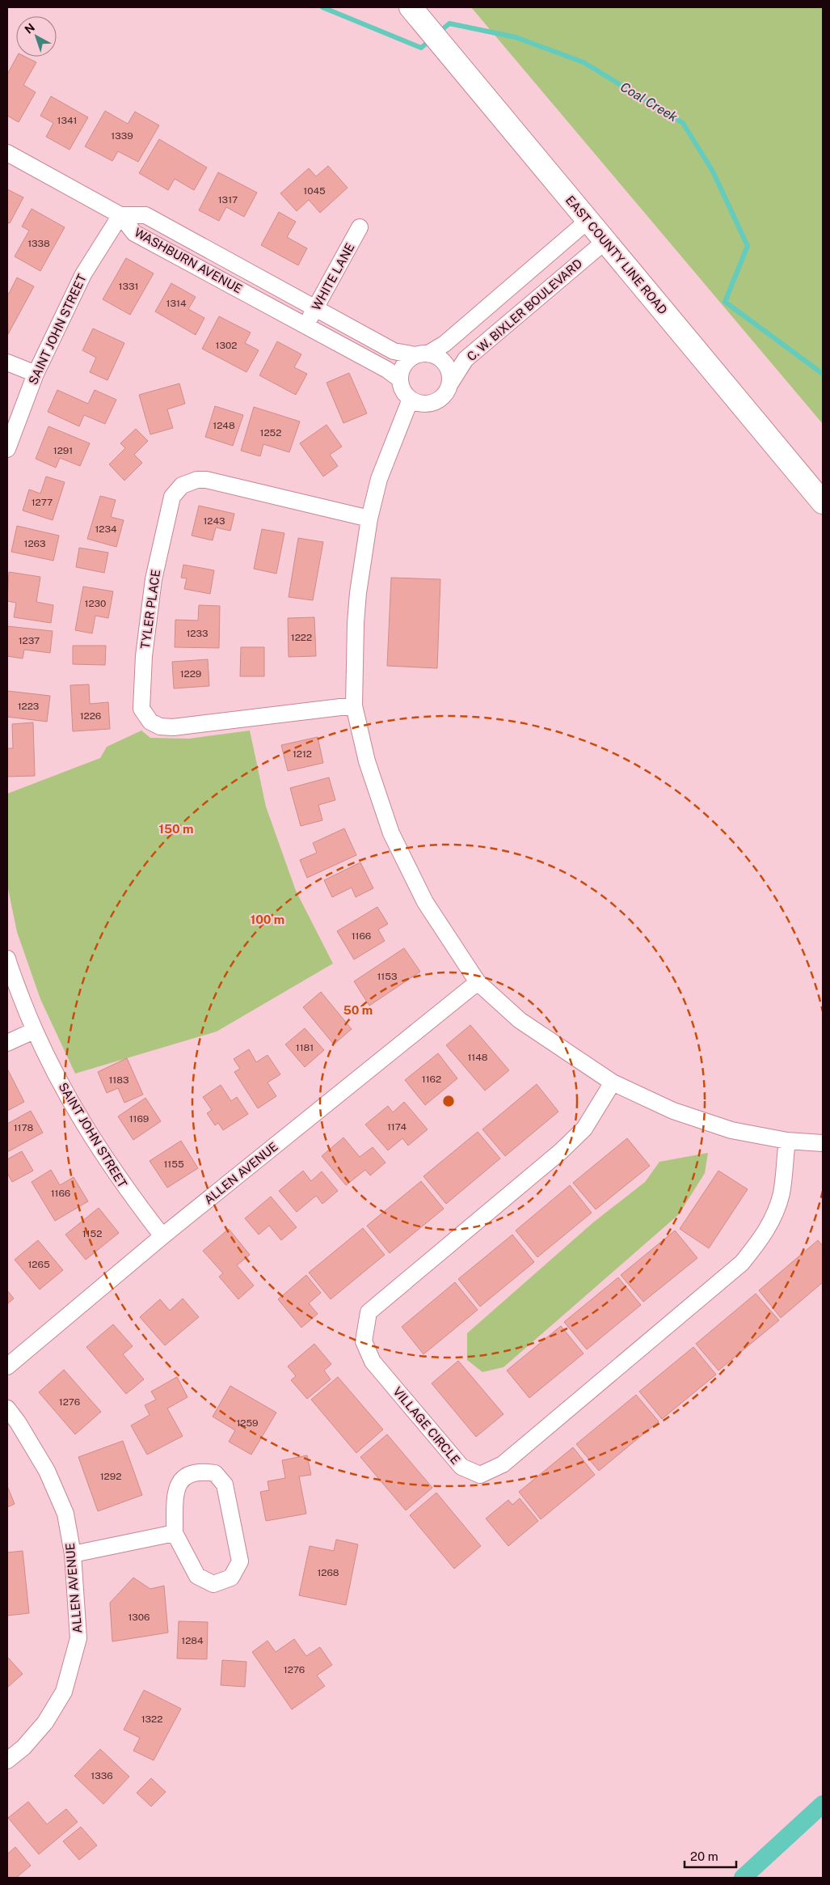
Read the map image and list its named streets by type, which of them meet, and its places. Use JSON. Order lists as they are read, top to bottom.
{
  "streets": {
    "main road": ["EAST COUNTY LINE ROAD"],
    "street": [
      "WASHBURN AVENUE",
      "WHITE LANE",
      "C. W. BIXLER BOULEVARD",
      "SAINT JOHN STREET",
      "TYLER PLACE",
      "ALLEN AVENUE",
      "VILLAGE CIRCLE"
    ]
  },
  "crossings": [
    ["EAST COUNTY LINE ROAD", "C. W. BIXLER BOULEVARD"],
    ["WASHBURN AVENUE", "WHITE LANE"],
    ["WASHBURN AVENUE", "C. W. BIXLER BOULEVARD"],
    ["WASHBURN AVENUE", "SAINT JOHN STREET"],
    ["SAINT JOHN STREET", "ALLEN AVENUE"]
  ],
  "water": ["Coal Creek"],
  "house_numbers": [
    "1341",
    "1339",
    "1045",
    "1317",
    "1338",
    "1331",
    "1314",
    "1302",
    "1248",
    "1252",
    "1291",
    "1277",
    "1243",
    "1234",
    "1263",
    "1230",
    "1233",
    "1222",
    "1237",
    "1229",
    "1223",
    "1226",
    "1212",
    "1166",
    "1153",
    "1181",
    "1148",
    "1162",
    "1183",
    "1169",
    "1174",
    "1178",
    "1155",
    "1166",
    "1152",
    "1265",
    "1276",
    "1259",
    "1292",
    "1268",
    "1306",
    "1284",
    "1276",
    "1322",
    "1336"
  ],
  "scale_bar": "20 m",
  "north": "top left",
  "rings": ["150 m", "100 m", "50 m"]
}
